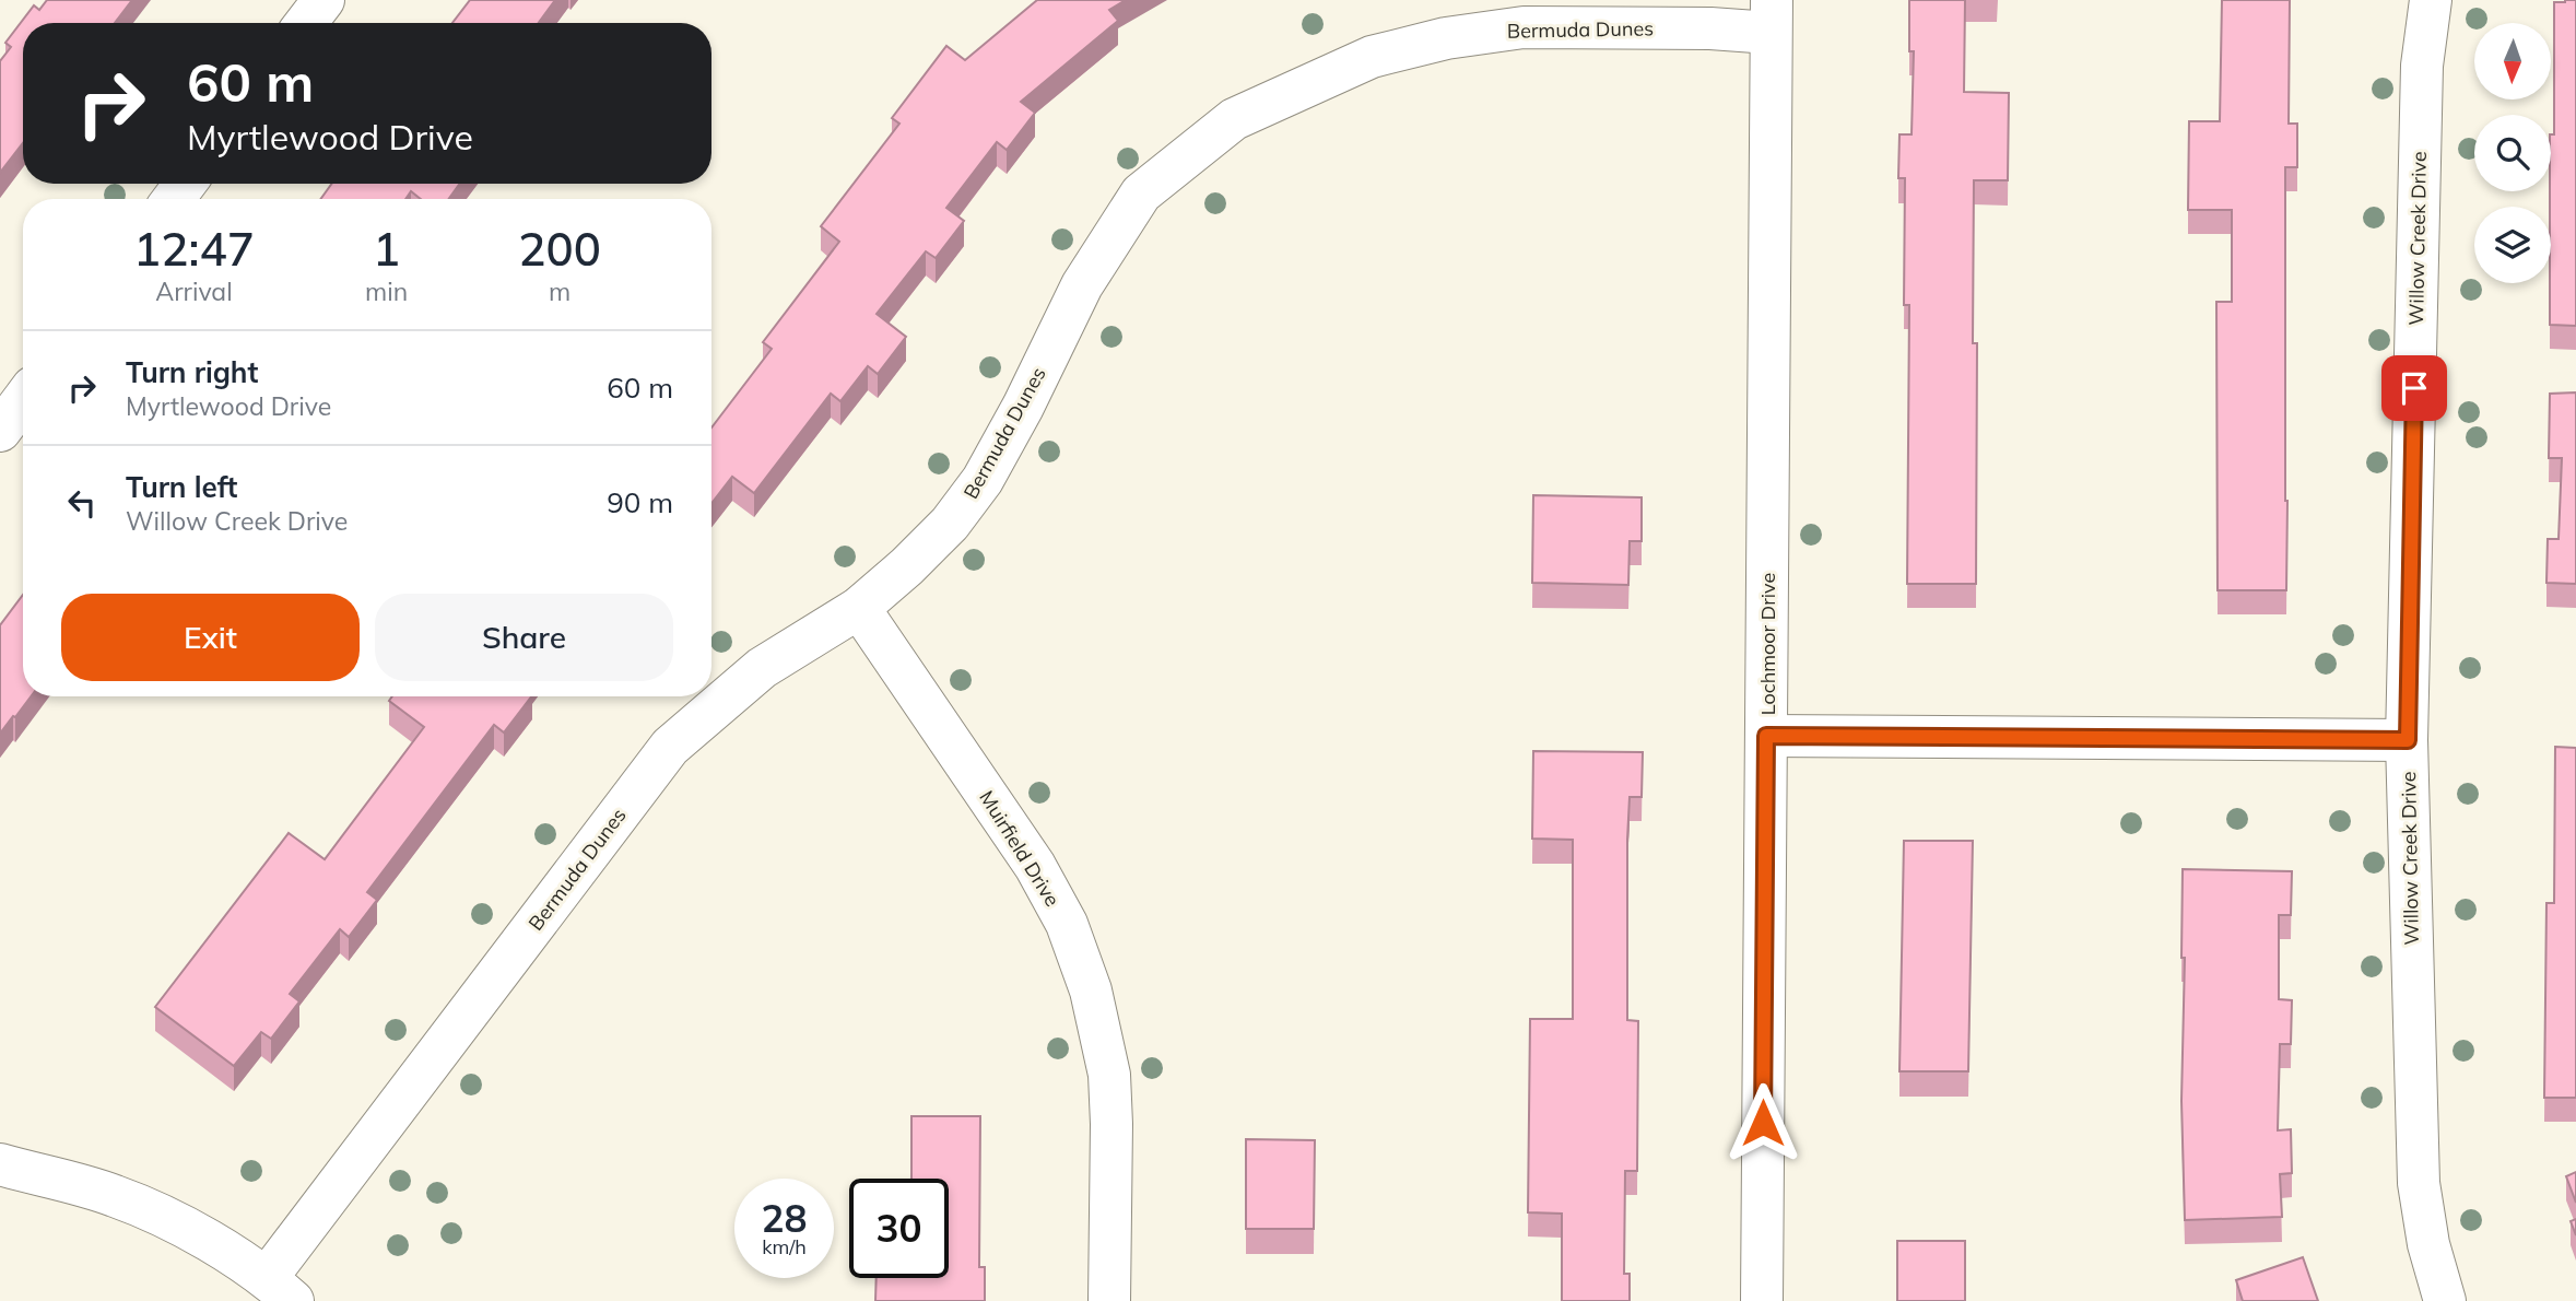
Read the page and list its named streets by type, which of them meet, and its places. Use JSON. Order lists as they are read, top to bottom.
{
  "streets": {
    "street": [
      "Bermuda Dunes",
      "Willow Creek Drive",
      "Lochmoor Drive",
      "Muirfield Drive"
    ]
  },
  "crossings": [
    ["Bermuda Dunes", "Lochmoor Drive"],
    ["Bermuda Dunes", "Muirfield Drive"]
  ],
  "north": "bottom",
  "page": {
    "turn": ["60 m", "Myrtlewood Drive"],
    "eta": [
      "12:47",
      "Arrival",
      "1",
      "min",
      "200",
      "m"
    ],
    "list": [
      {
        "name": "Turn right",
        "note": "Myrtlewood Drive",
        "value": "60 m"
      },
      {
        "name": "Turn left",
        "note": "Willow Creek Drive",
        "value": "90 m"
      }
    ],
    "buttons": ["Exit", "Share"],
    "speed": "28 km/h",
    "limit": "30"
  }
}
